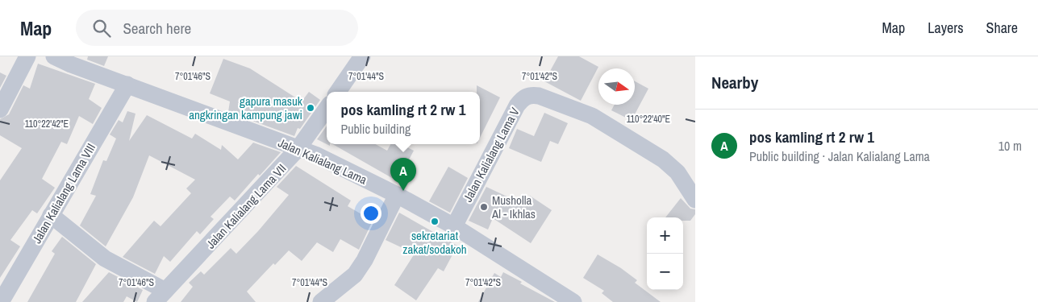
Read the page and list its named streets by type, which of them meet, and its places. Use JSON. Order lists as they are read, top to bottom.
{
  "streets": {
    "street": [
      "Jalan Kalialang Lama V",
      "Jalan Kalialang Lama",
      "Jalan Kalialang Lama VIII",
      "Jalan Kalialang Lama VII"
    ]
  },
  "crossings": [
    ["Jalan Kalialang Lama V", "Jalan Kalialang Lama"],
    ["Jalan Kalialang Lama", "Jalan Kalialang Lama VIII"],
    ["Jalan Kalialang Lama", "Jalan Kalialang Lama VII"]
  ],
  "places": ["gapura masuk angkringan kampung jawi", "Musholla Al - Ikhlas", "sekretariat zakat/sodakoh"],
  "north": "right",
  "page": {
    "header": "Map",
    "search": "Search here",
    "nav": ["Map", "Layers", "Share"],
    "heading": "Nearby",
    "popup": ["pos kamling rt 2 rw 1", "Public building"],
    "list": [
      {
        "mark": "A",
        "name": "pos kamling rt 2 rw 1",
        "note": "Public building · Jalan Kalialang Lama",
        "value": "10 m"
      }
    ],
    "pins": "A",
    "map_buttons": ["+", "−"]
  },
  "coordinates": [
    "7°01'46\"S",
    "7°01'44\"S",
    "7°01'42\"S",
    "110°22'40\"E",
    "110°22'42\"E"
  ]
}
